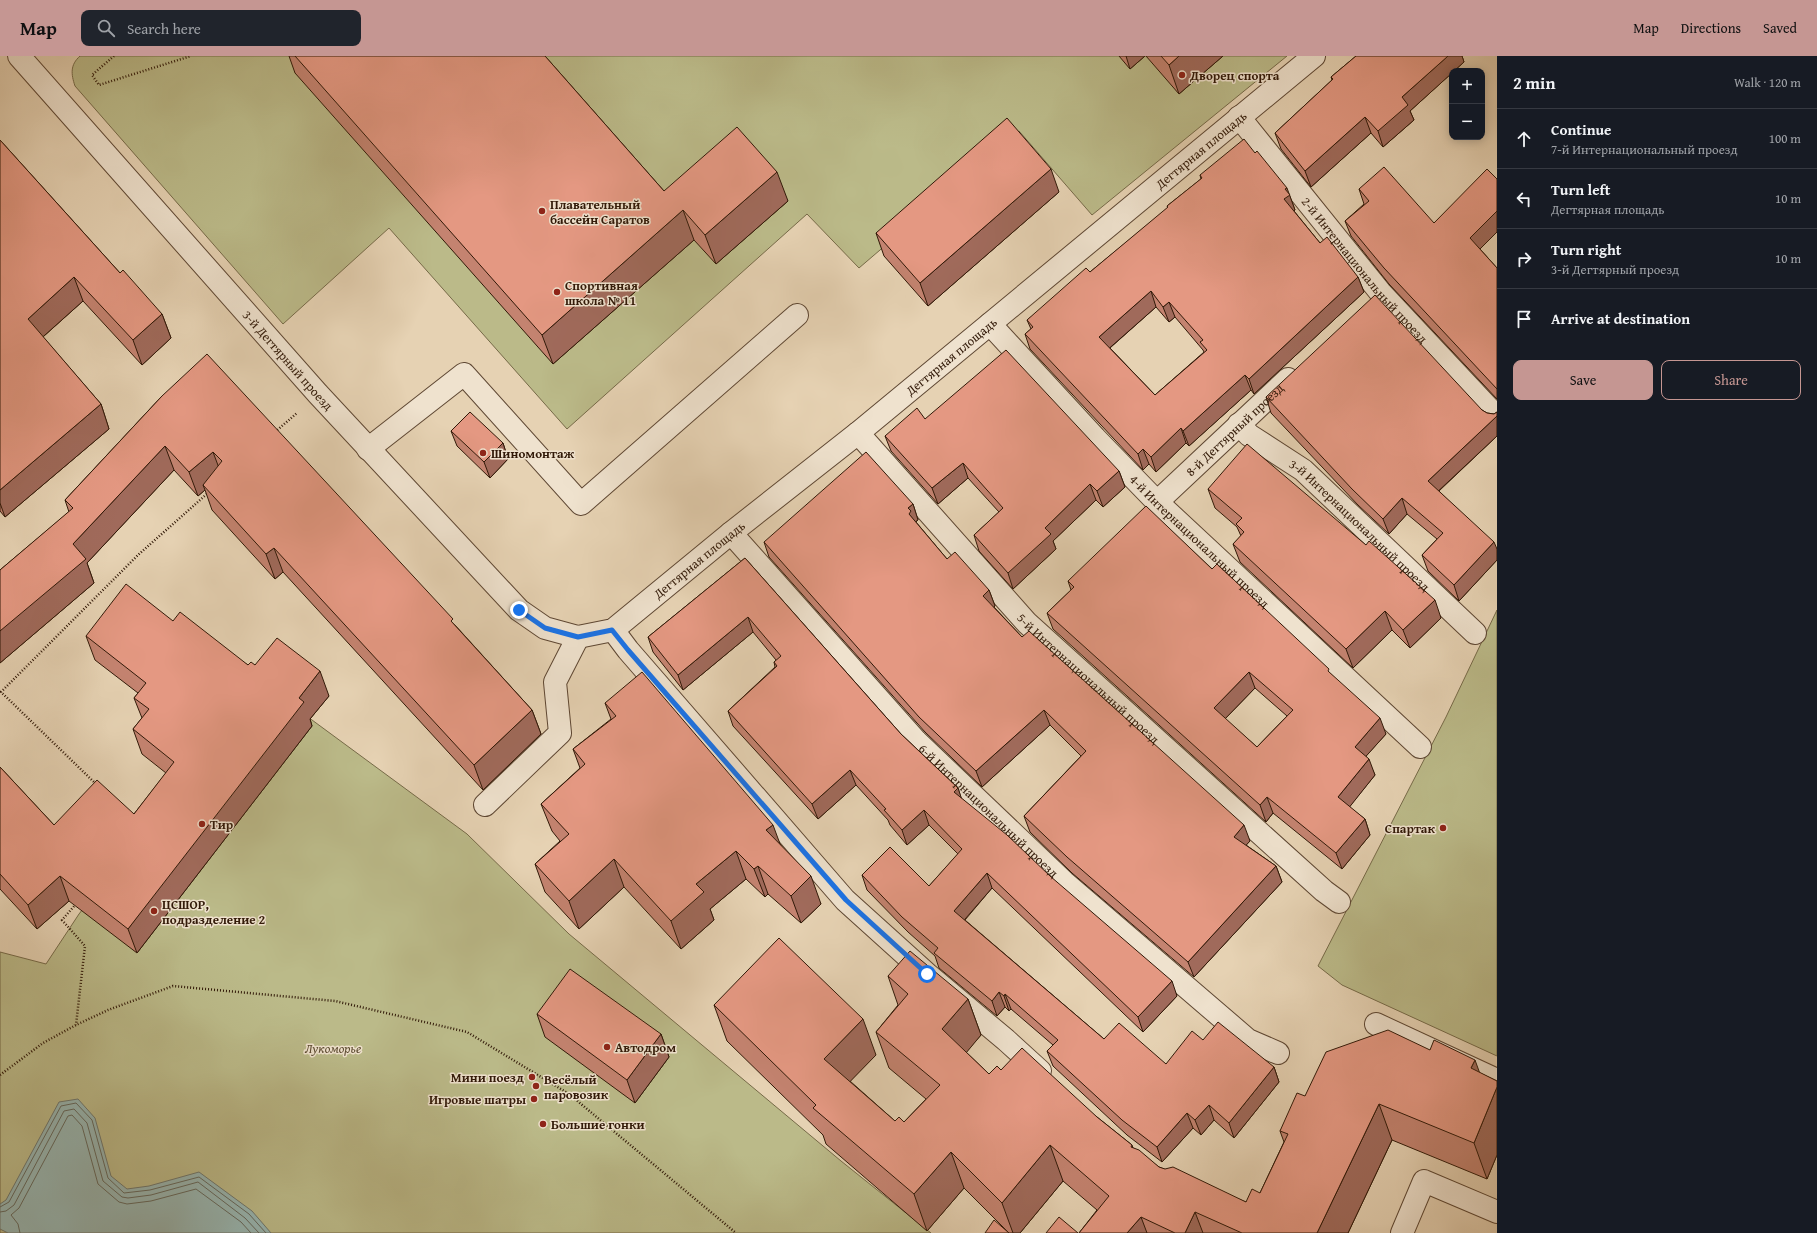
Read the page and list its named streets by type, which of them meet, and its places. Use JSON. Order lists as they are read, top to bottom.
{
  "streets": {
    "street": [
      "Дегтярная площадь",
      "2-й Интернациональный проезд",
      "3-й Дегтярный проезд",
      "8-й Дегтярный проезд",
      "3-й Интернациональный проезд",
      "4-й Интернациональный проезд",
      "5-й Интернациональный проезд",
      "6-й Интернациональный проезд"
    ]
  },
  "crossings": [
    ["Дегтярная площадь", "2-й Интернациональный проезд"],
    ["Дегтярная площадь", "3-й Дегтярный проезд"],
    ["Дегтярная площадь", "4-й Интернациональный проезд"],
    ["Дегтярная площадь", "5-й Интернациональный проезд"],
    ["Дегтярная площадь", "6-й Интернациональный проезд"],
    ["8-й Дегтярный проезд", "3-й Интернациональный проезд"],
    ["8-й Дегтярный проезд", "4-й Интернациональный проезд"]
  ],
  "parks": ["Лукоморье"],
  "places": [
    "Дворец спорта",
    "Плавательный бассейн Саратов",
    "Спортивная школа № 11",
    "Шиномонтаж",
    "Тир",
    "Спартак",
    "ЦСШОР, подразделение 2",
    "Автодром",
    "Мини поезд",
    "Весёлый паровозик",
    "Игровые шатры",
    "Большие гонки"
  ],
  "page": {
    "header": "Map",
    "search": "Search here",
    "nav": ["Map", "Directions", "Saved"],
    "heading": ["2 min", "Walk · 120 m"],
    "map_buttons": ["+", "−"],
    "list": [
      ["Continue", "7-й Интернациональный проезд", "100 m"],
      ["Turn left", "Дегтярная площадь", "10 m"],
      ["Turn right", "3-й Дегтярный проезд", "10 m"],
      "Arrive at destination"
    ],
    "buttons": ["Save", "Share"]
  }
}
